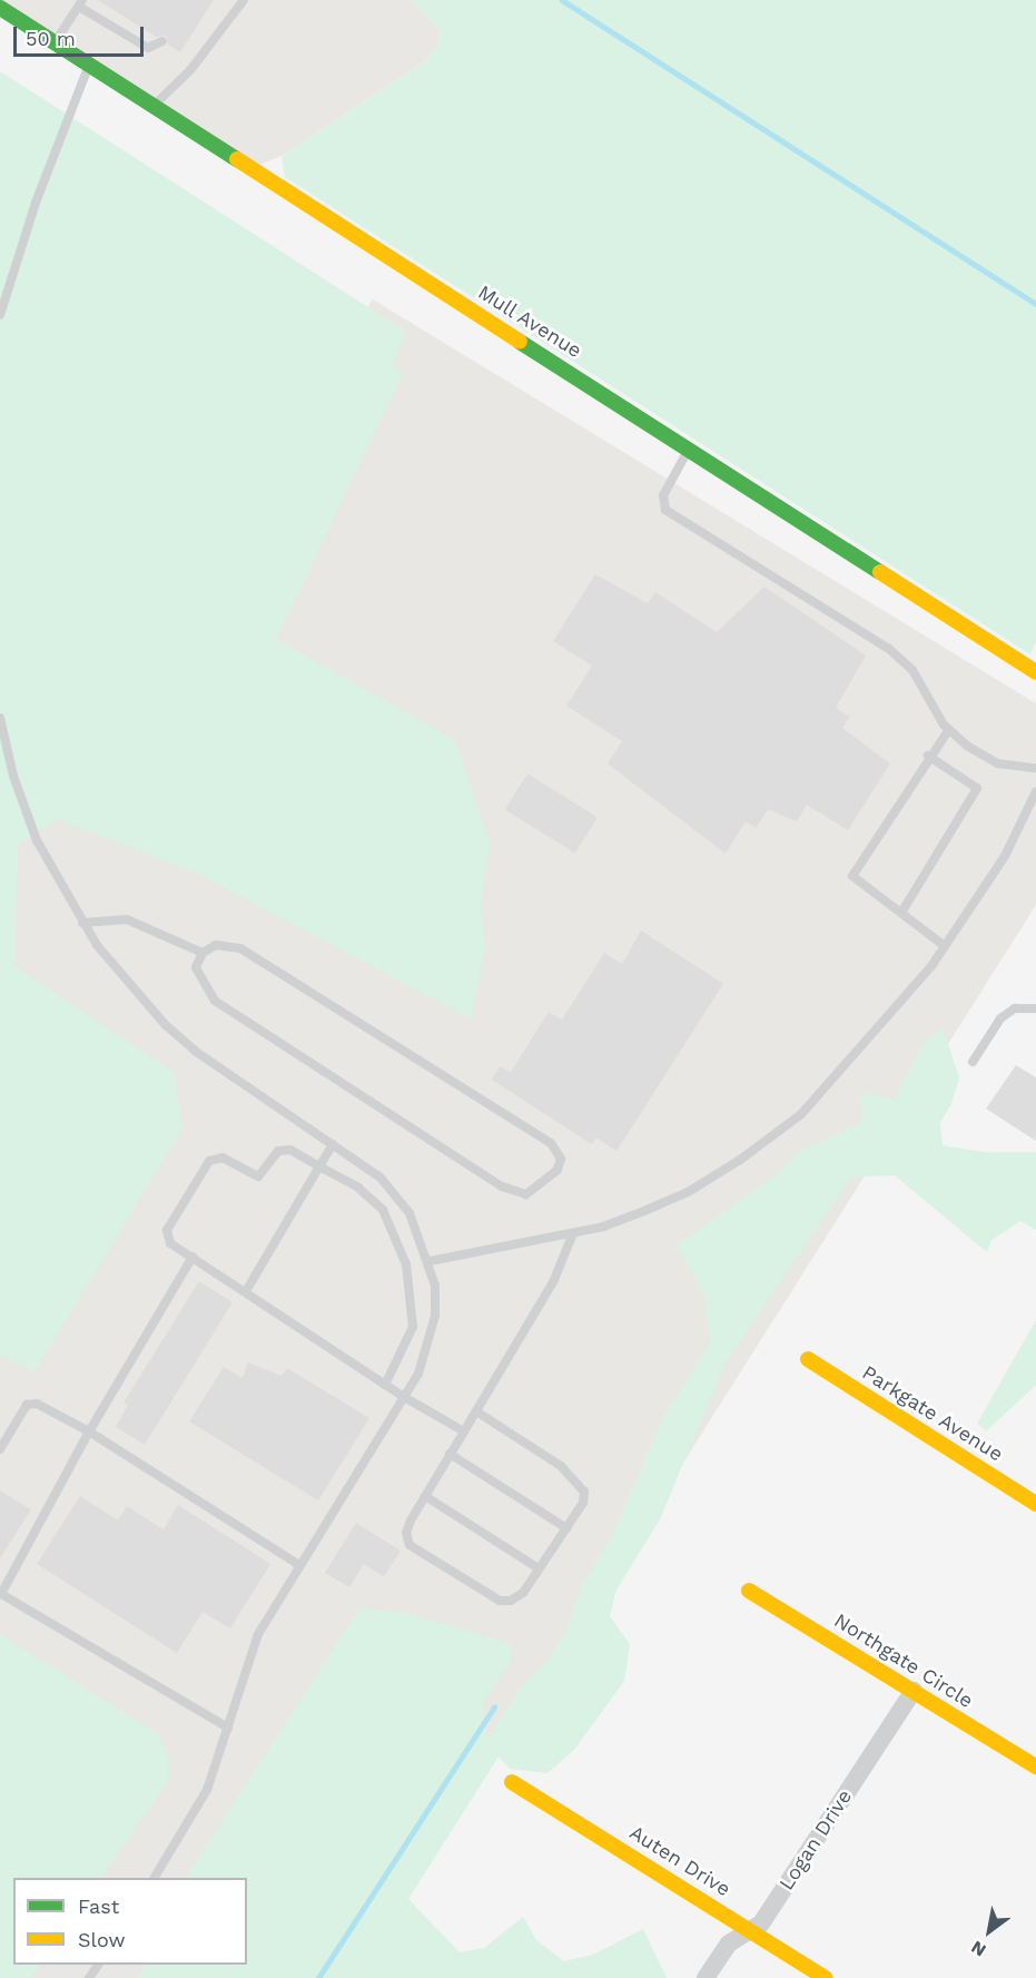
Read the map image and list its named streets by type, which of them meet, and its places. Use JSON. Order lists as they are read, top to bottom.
{
  "streets": {
    "street": [
      "Mull Avenue",
      "Parkgate Avenue",
      "Northgate Circle",
      "Logan Drive",
      "Auten Drive"
    ]
  },
  "crossings": [
    ["Northgate Circle", "Logan Drive"],
    ["Logan Drive", "Auten Drive"]
  ],
  "legend": ["Fast", "Slow"],
  "scale_bar": "50 m",
  "north": "bottom left"
}
